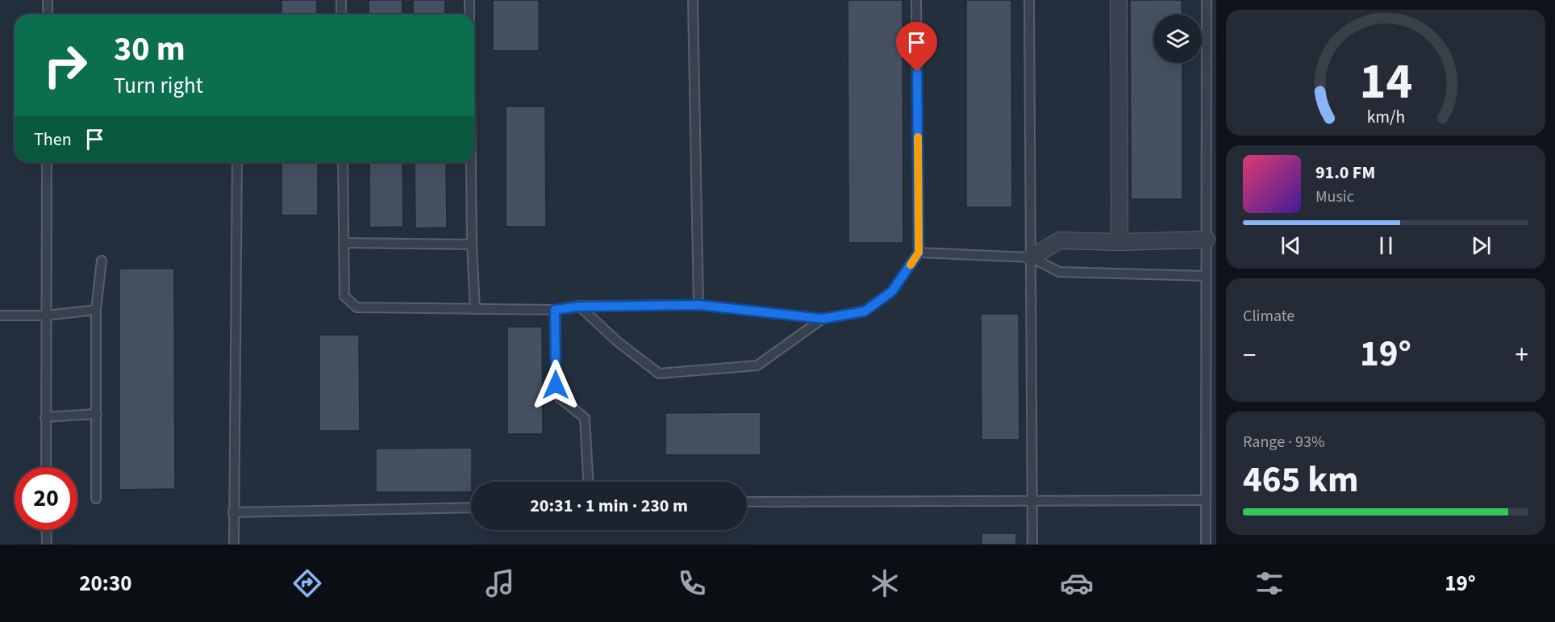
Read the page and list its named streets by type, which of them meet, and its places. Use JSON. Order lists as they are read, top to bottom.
{
  "page": {
    "turn": ["30 m", "Turn right"],
    "then": "Then",
    "song": ["91.0 FM", "Music"],
    "tile": [
      "Climate",
      ["Range · 93%", "465 km"]
    ],
    "heat": ["−", "19°", "+"],
    "limit": "20",
    "trip": "20:31 · 1 min · 230 m",
    "tabs": ["20:30", "19°"],
    "gauge": ["14", "km/h"]
  }
}
